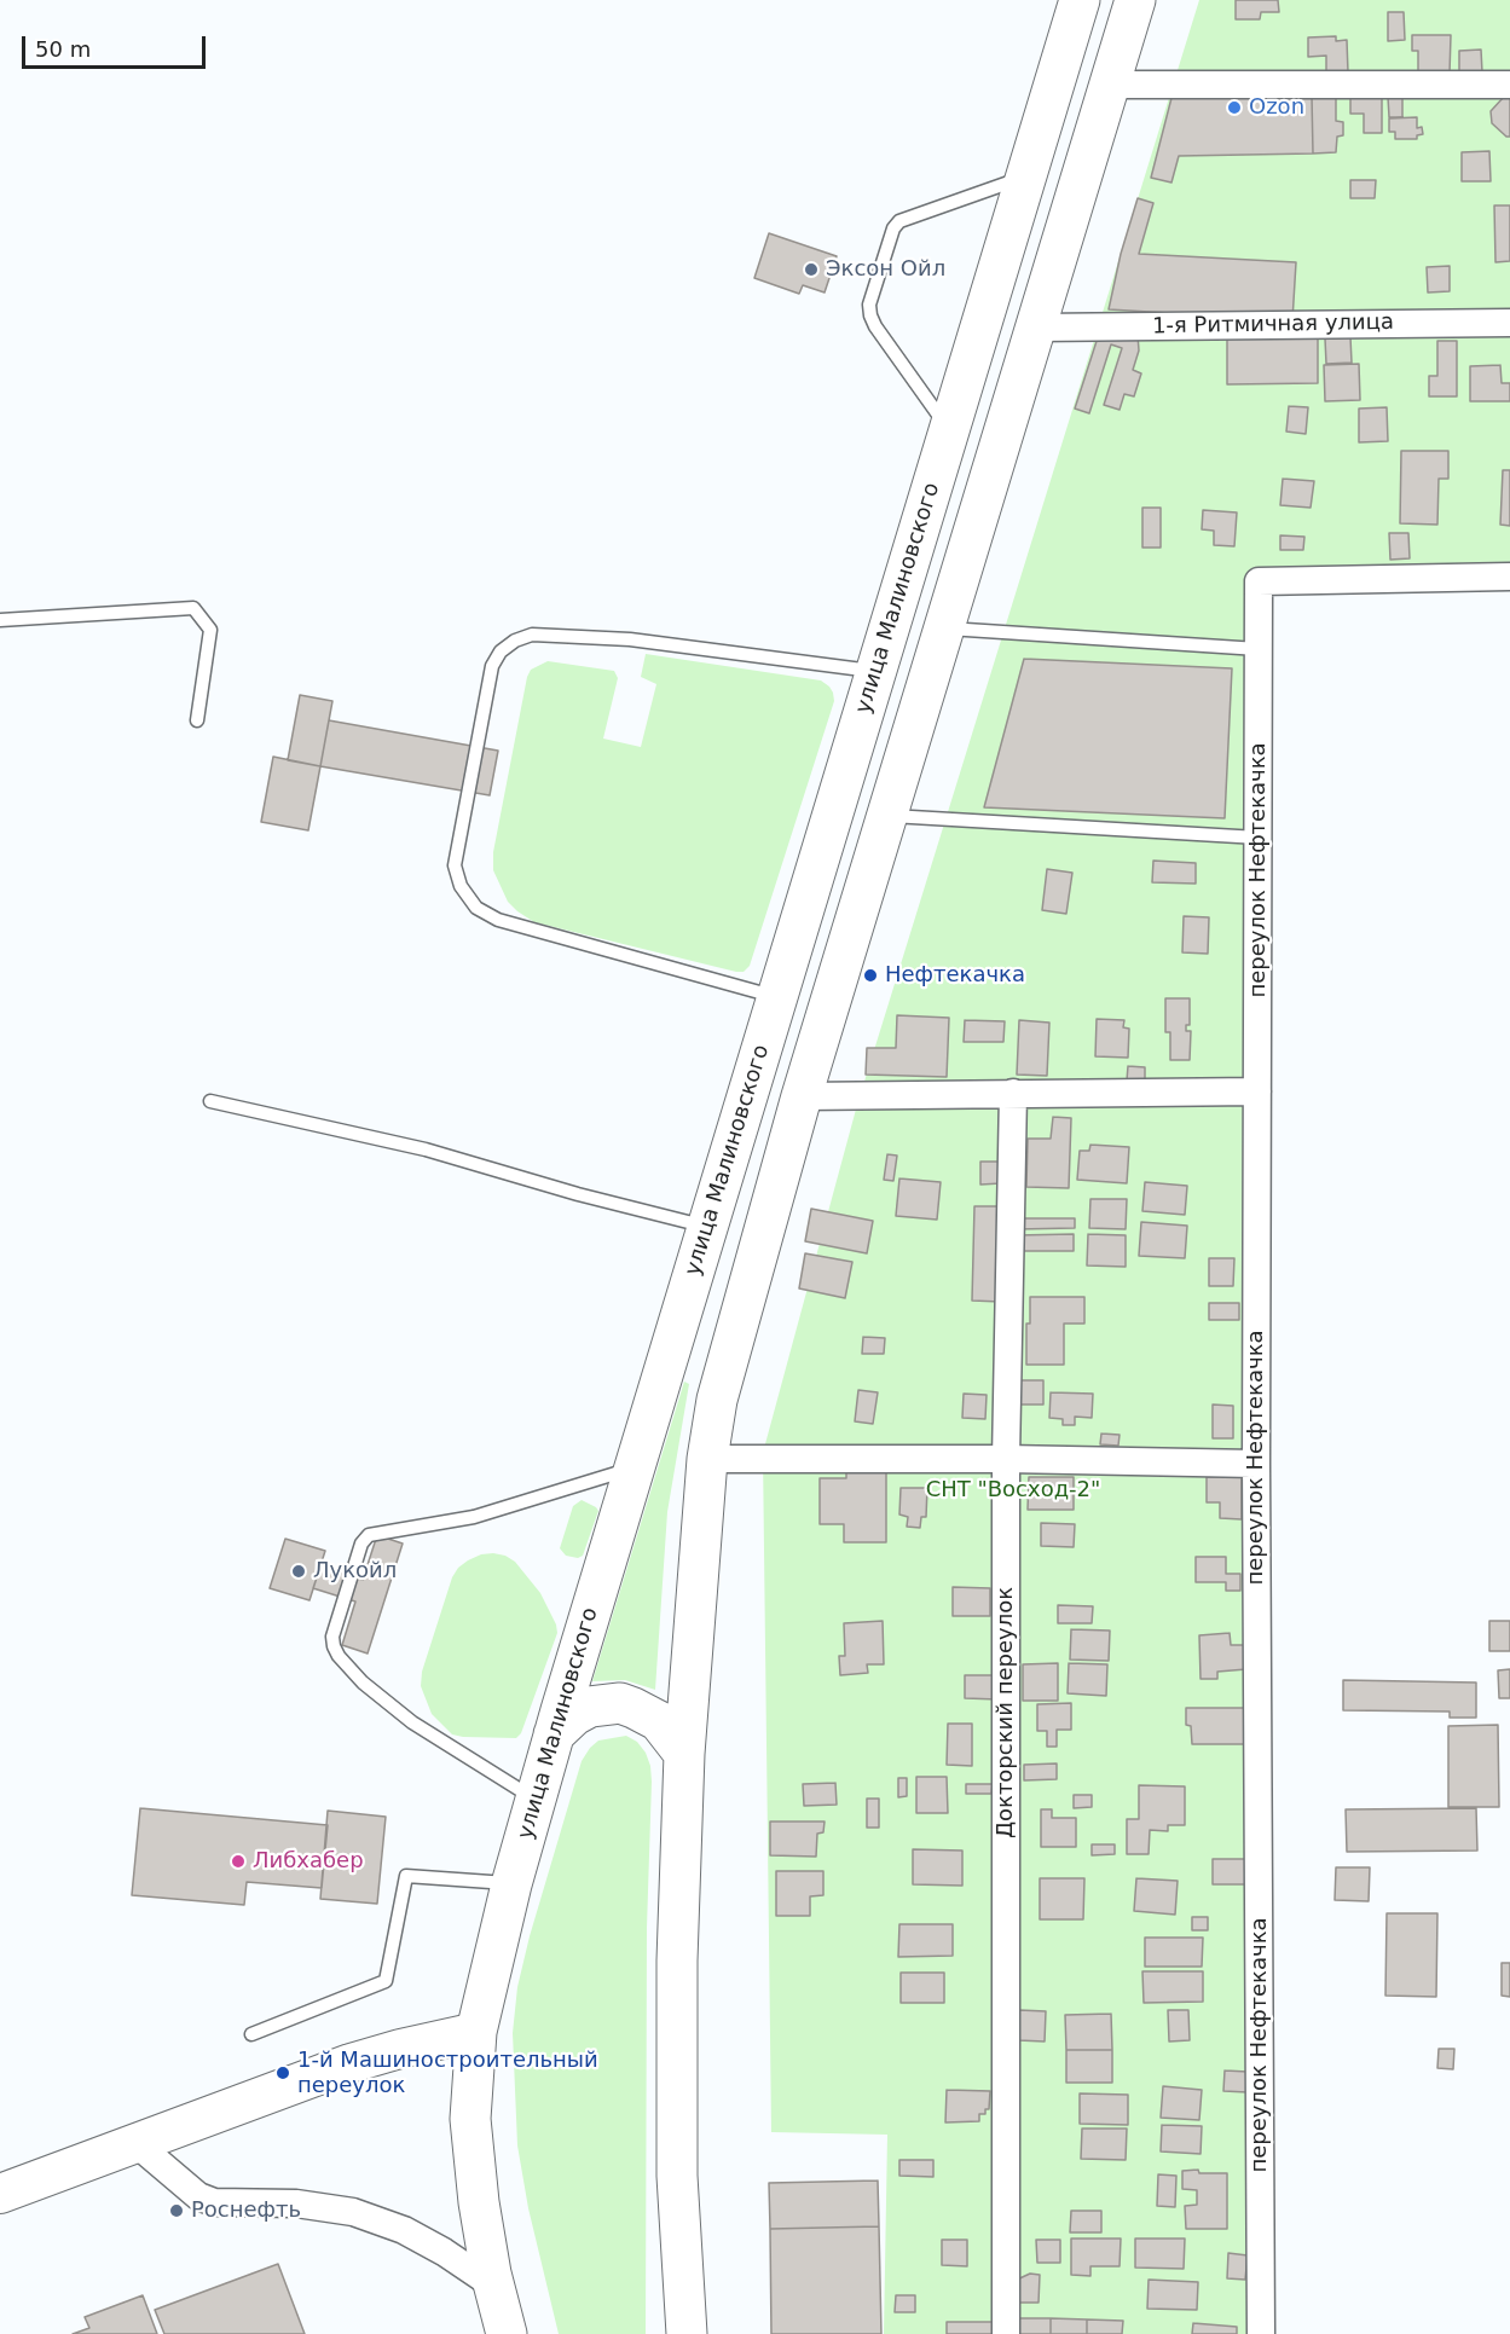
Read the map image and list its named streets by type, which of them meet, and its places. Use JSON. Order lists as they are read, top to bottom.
{
  "streets": {
    "highway": ["улица Малиновского"],
    "street": ["1-я Ритмичная улица", "переулок Нефтекачка", "Докторский переулок"]
  },
  "parks": ["СНТ \"Восход-2\""],
  "places": [
    "Ozon",
    "Эксон Ойл",
    "Нефтекачка",
    "Лукойл",
    "Либхабер",
    "1-й Машиностроительный переулок",
    "Роснефть"
  ],
  "scale_bar": "50 m"
}
